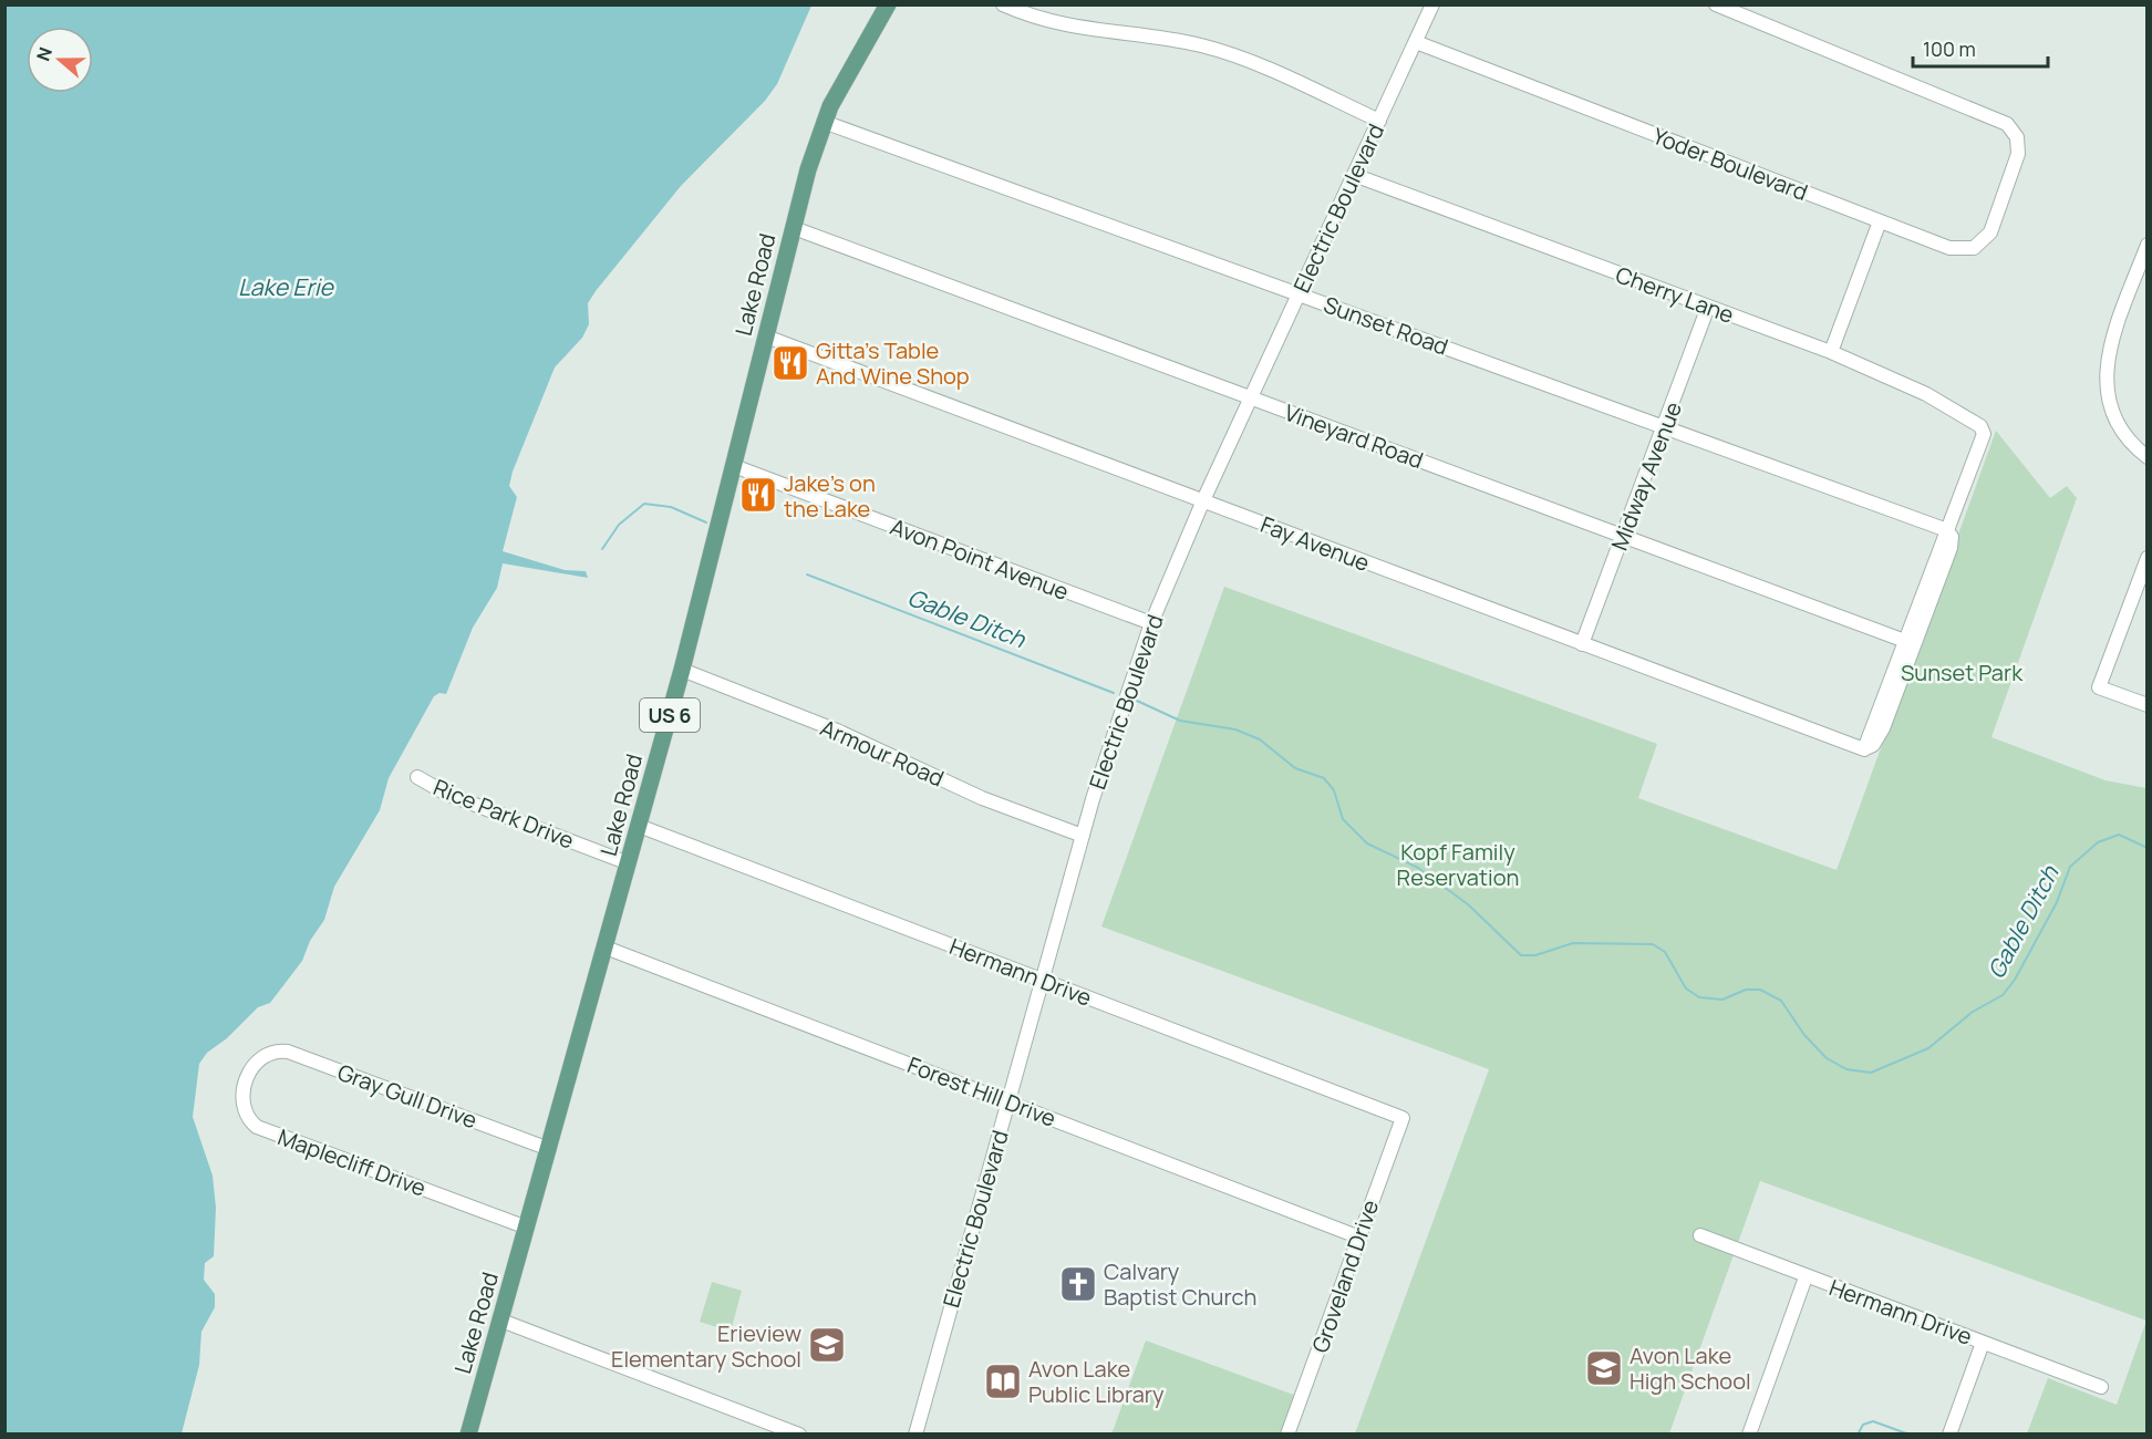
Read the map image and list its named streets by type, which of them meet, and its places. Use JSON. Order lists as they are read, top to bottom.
{
  "streets": {
    "main road": ["Lake Road", "US 6"],
    "street": [
      "Yoder Boulevard",
      "Electric Boulevard",
      "Cherry Lane",
      "Sunset Road",
      "Vineyard Road",
      "Midway Avenue",
      "Fay Avenue",
      "Avon Point Avenue",
      "Armour Road",
      "Rice Park Drive",
      "Hermann Drive",
      "Forest Hill Drive",
      "Gray Gull Drive",
      "Maplecliff Drive",
      "Groveland Drive"
    ]
  },
  "crossings": [
    ["Yoder Boulevard", "Electric Boulevard"],
    ["Electric Boulevard", "Cherry Lane"],
    ["Electric Boulevard", "Sunset Road"],
    ["Electric Boulevard", "Vineyard Road"],
    ["Electric Boulevard", "Fay Avenue"],
    ["Electric Boulevard", "Avon Point Avenue"],
    ["Electric Boulevard", "Armour Road"],
    ["Electric Boulevard", "Hermann Drive"],
    ["Electric Boulevard", "Forest Hill Drive"],
    ["Lake Road", "Sunset Road"],
    ["Lake Road", "Vineyard Road"],
    ["Lake Road", "Fay Avenue"],
    ["Lake Road", "Avon Point Avenue"],
    ["Lake Road", "Armour Road"],
    ["Lake Road", "Rice Park Drive"],
    ["Lake Road", "Hermann Drive"],
    ["Lake Road", "Forest Hill Drive"],
    ["Lake Road", "Gray Gull Drive"],
    ["Lake Road", "Maplecliff Drive"],
    ["Cherry Lane", "Sunset Road"],
    ["Cherry Lane", "Midway Avenue"],
    ["Sunset Road", "Midway Avenue"],
    ["Vineyard Road", "Midway Avenue"],
    ["Vineyard Road", "Fay Avenue"],
    ["Midway Avenue", "Fay Avenue"],
    ["Hermann Drive", "Groveland Drive"],
    ["Forest Hill Drive", "Groveland Drive"],
    ["Gray Gull Drive", "Maplecliff Drive"]
  ],
  "water": ["Lake Erie", "Gable Ditch"],
  "parks": ["Sunset Park", "Kopf Family Reservation"],
  "places": {
    "restaurant": ["Gitta's Table And Wine Shop", "Jake's on the Lake"],
    "church": ["Calvary Baptist Church"],
    "school or university": ["Erieview Elementary School", "Avon Lake High School"],
    "library": ["Avon Lake Public Library"]
  },
  "scale_bar": "100 m",
  "north": "left"
}
